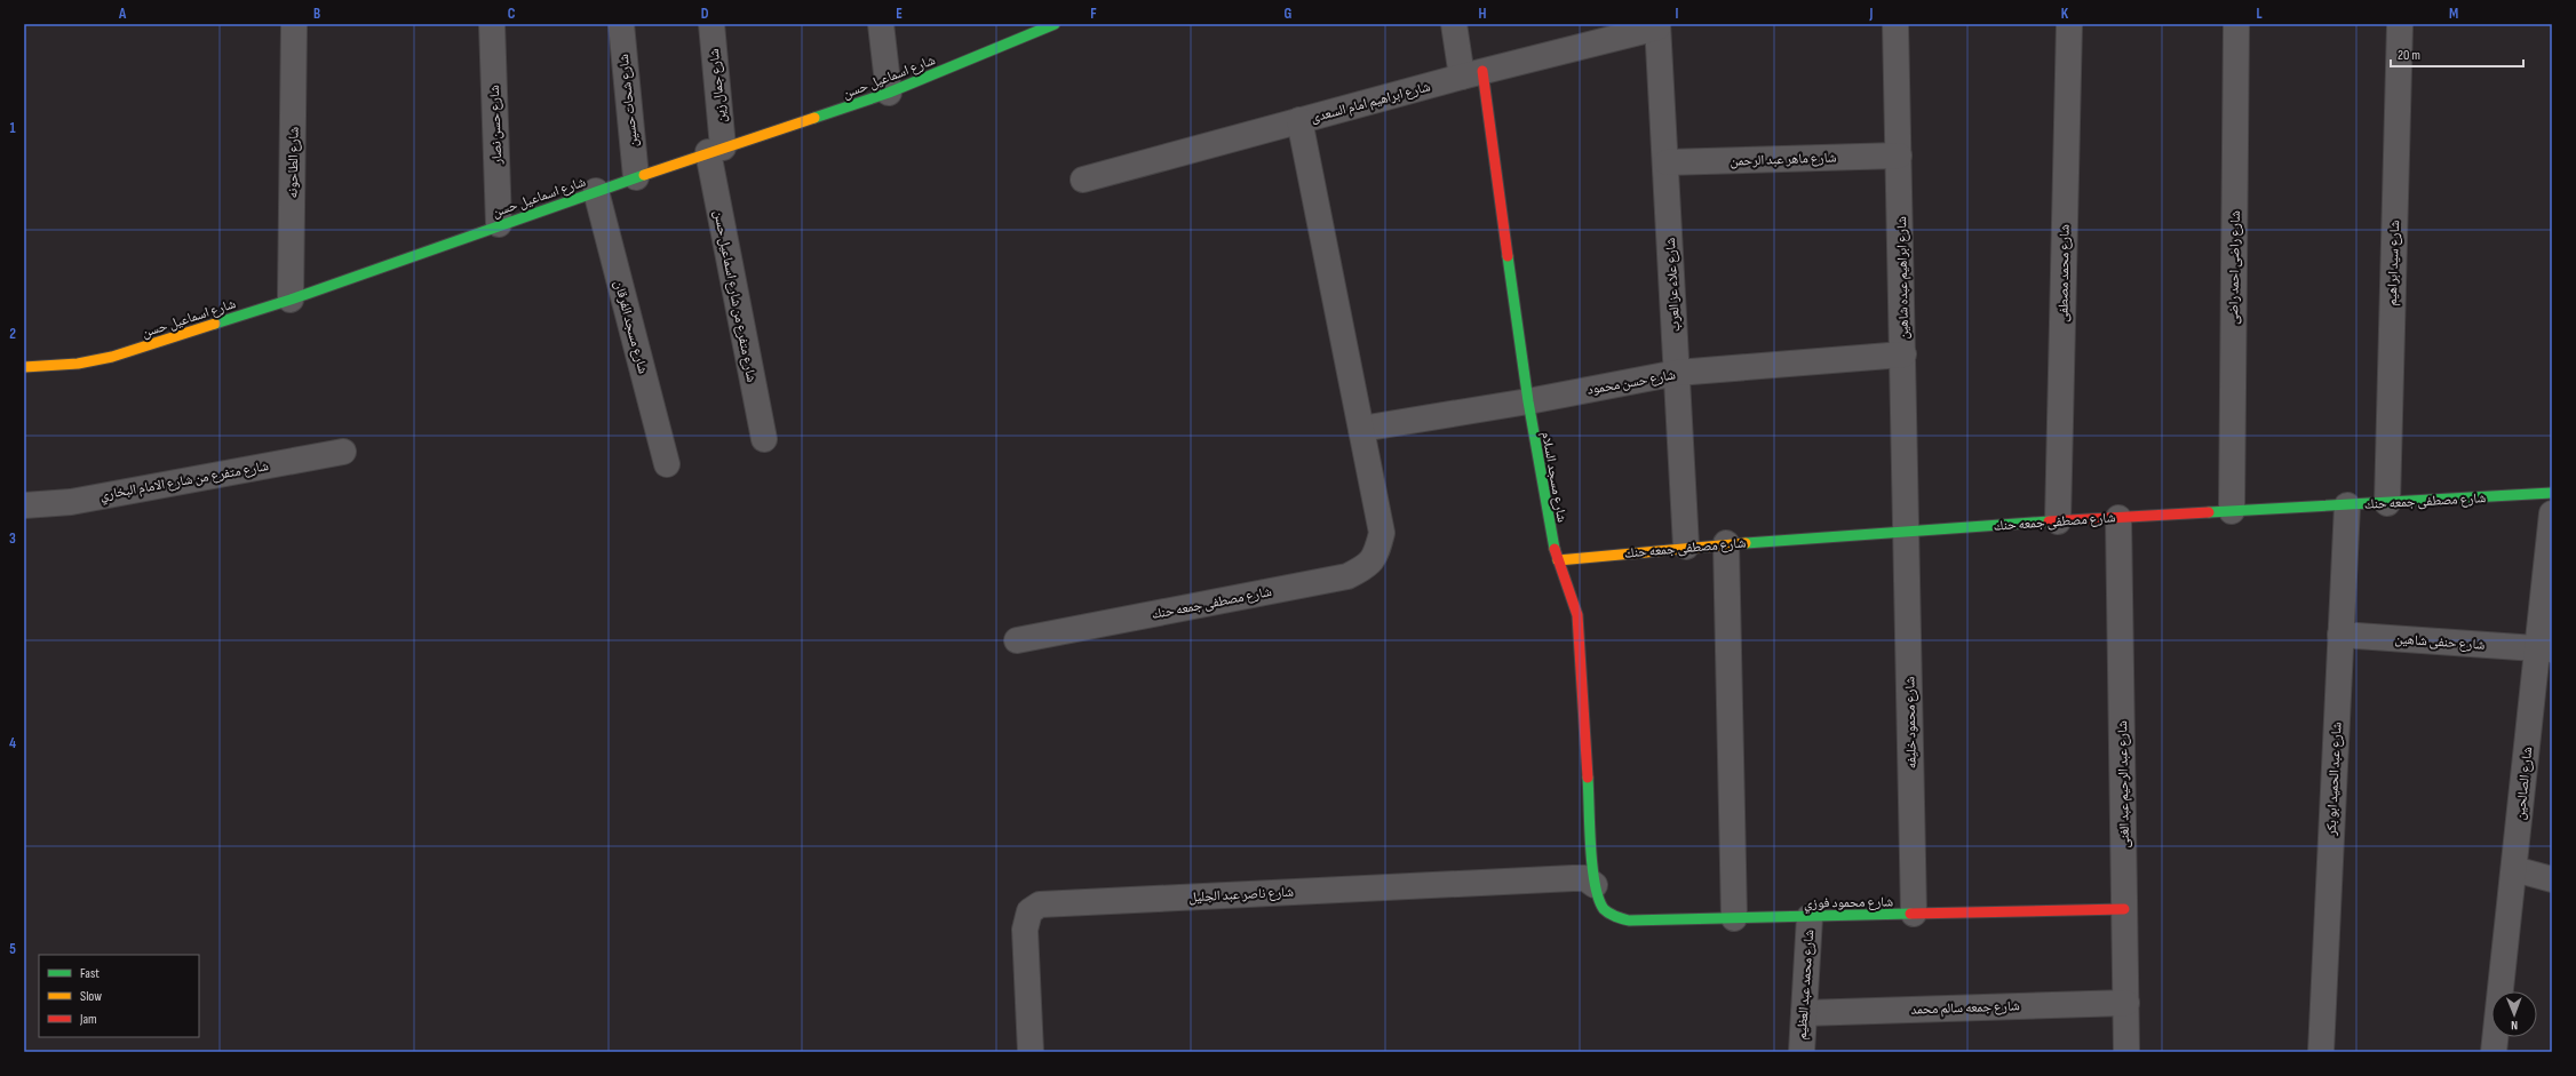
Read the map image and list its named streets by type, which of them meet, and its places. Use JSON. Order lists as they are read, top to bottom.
{
  "streets": {
    "street": [
      "شارع اسماعيل حسن",
      "شارع جمال زين",
      "شارع شحات حسين",
      "شارع ابراهيم امام السعدى",
      "شارع حسن نصار",
      "شارع ماهر عبد الرحمن",
      "شارع الطاحونه",
      "شارع سيد ابراهيم",
      "شارع راضى احمد راضى",
      "شارع محمد مصطفى",
      "شارع ابراهيم عبده شاهين",
      "شارع علاء عز العرب",
      "شارع متفرع من شارع اسماعيل حسن",
      "شارع مسجد الفرقان",
      "شارع حسن محمود",
      "شارع مسجد السلام",
      "شارع متفرع من شارع الامام البخاري",
      "شارع مصطفى جمعه حنك",
      "شارع حنفى شاهين",
      "شارع محمود خليفه",
      "شارع عبد الحميد ابو بكر",
      "شارع الصالحين",
      "شارع عبد الرحيم عبد الغنى",
      "شارع ناصر عبد الجليل",
      "شارع محمود فوزي",
      "شارع محمد عبد العظيم",
      "شارع جمعه سالم محمد"
    ]
  },
  "crossings": [
    ["شارع اسماعيل حسن", "شارع جمال زين"],
    ["شارع اسماعيل حسن", "شارع شحات حسين"],
    ["شارع اسماعيل حسن", "شارع حسن نصار"],
    ["شارع اسماعيل حسن", "شارع الطاحونه"],
    ["شارع اسماعيل حسن", "شارع متفرع من شارع اسماعيل حسن"],
    ["شارع اسماعيل حسن", "شارع مسجد الفرقان"],
    ["شارع جمال زين", "شارع متفرع من شارع اسماعيل حسن"],
    ["شارع ابراهيم امام السعدى", "شارع علاء عز العرب"],
    ["شارع ابراهيم امام السعدى", "شارع مسجد السلام"],
    ["شارع ماهر عبد الرحمن", "شارع ابراهيم عبده شاهين"],
    ["شارع ماهر عبد الرحمن", "شارع علاء عز العرب"],
    ["شارع سيد ابراهيم", "شارع مصطفى جمعه حنك"],
    ["شارع راضى احمد راضى", "شارع مصطفى جمعه حنك"],
    ["شارع محمد مصطفى", "شارع مصطفى جمعه حنك"],
    ["شارع ابراهيم عبده شاهين", "شارع حسن محمود"],
    ["شارع ابراهيم عبده شاهين", "شارع مصطفى جمعه حنك"],
    ["شارع ابراهيم عبده شاهين", "شارع محمود خليفه"],
    ["شارع علاء عز العرب", "شارع حسن محمود"],
    ["شارع علاء عز العرب", "شارع مصطفى جمعه حنك"],
    ["شارع حسن محمود", "شارع مسجد السلام"],
    ["شارع حسن محمود", "شارع مصطفى جمعه حنك"],
    ["شارع مسجد السلام", "شارع مصطفى جمعه حنك"],
    ["شارع مسجد السلام", "شارع ناصر عبد الجليل"],
    ["شارع مسجد السلام", "شارع محمود فوزي"],
    ["شارع مصطفى جمعه حنك", "شارع محمود خليفه"],
    ["شارع مصطفى جمعه حنك", "شارع عبد الحميد ابو بكر"],
    ["شارع مصطفى جمعه حنك", "شارع عبد الرحيم عبد الغنى"],
    ["شارع حنفى شاهين", "شارع عبد الحميد ابو بكر"],
    ["شارع حنفى شاهين", "شارع الصالحين"],
    ["شارع محمود خليفه", "شارع محمود فوزي"],
    ["شارع عبد الرحيم عبد الغنى", "شارع محمود فوزي"],
    ["شارع عبد الرحيم عبد الغنى", "شارع جمعه سالم محمد"],
    ["شارع ناصر عبد الجليل", "شارع محمود فوزي"],
    ["شارع محمود فوزي", "شارع محمد عبد العظيم"],
    ["شارع محمد عبد العظيم", "شارع جمعه سالم محمد"]
  ],
  "legend": ["Fast", "Slow", "Jam"],
  "scale_bar": "20 m",
  "north": "bottom",
  "grid": {
    "columns": [
      "A",
      "B",
      "C",
      "D",
      "E",
      "F",
      "G",
      "H",
      "I",
      "J",
      "K",
      "L",
      "M"
    ],
    "rows": [
      "1",
      "2",
      "3",
      "4",
      "5"
    ]
  }
}
